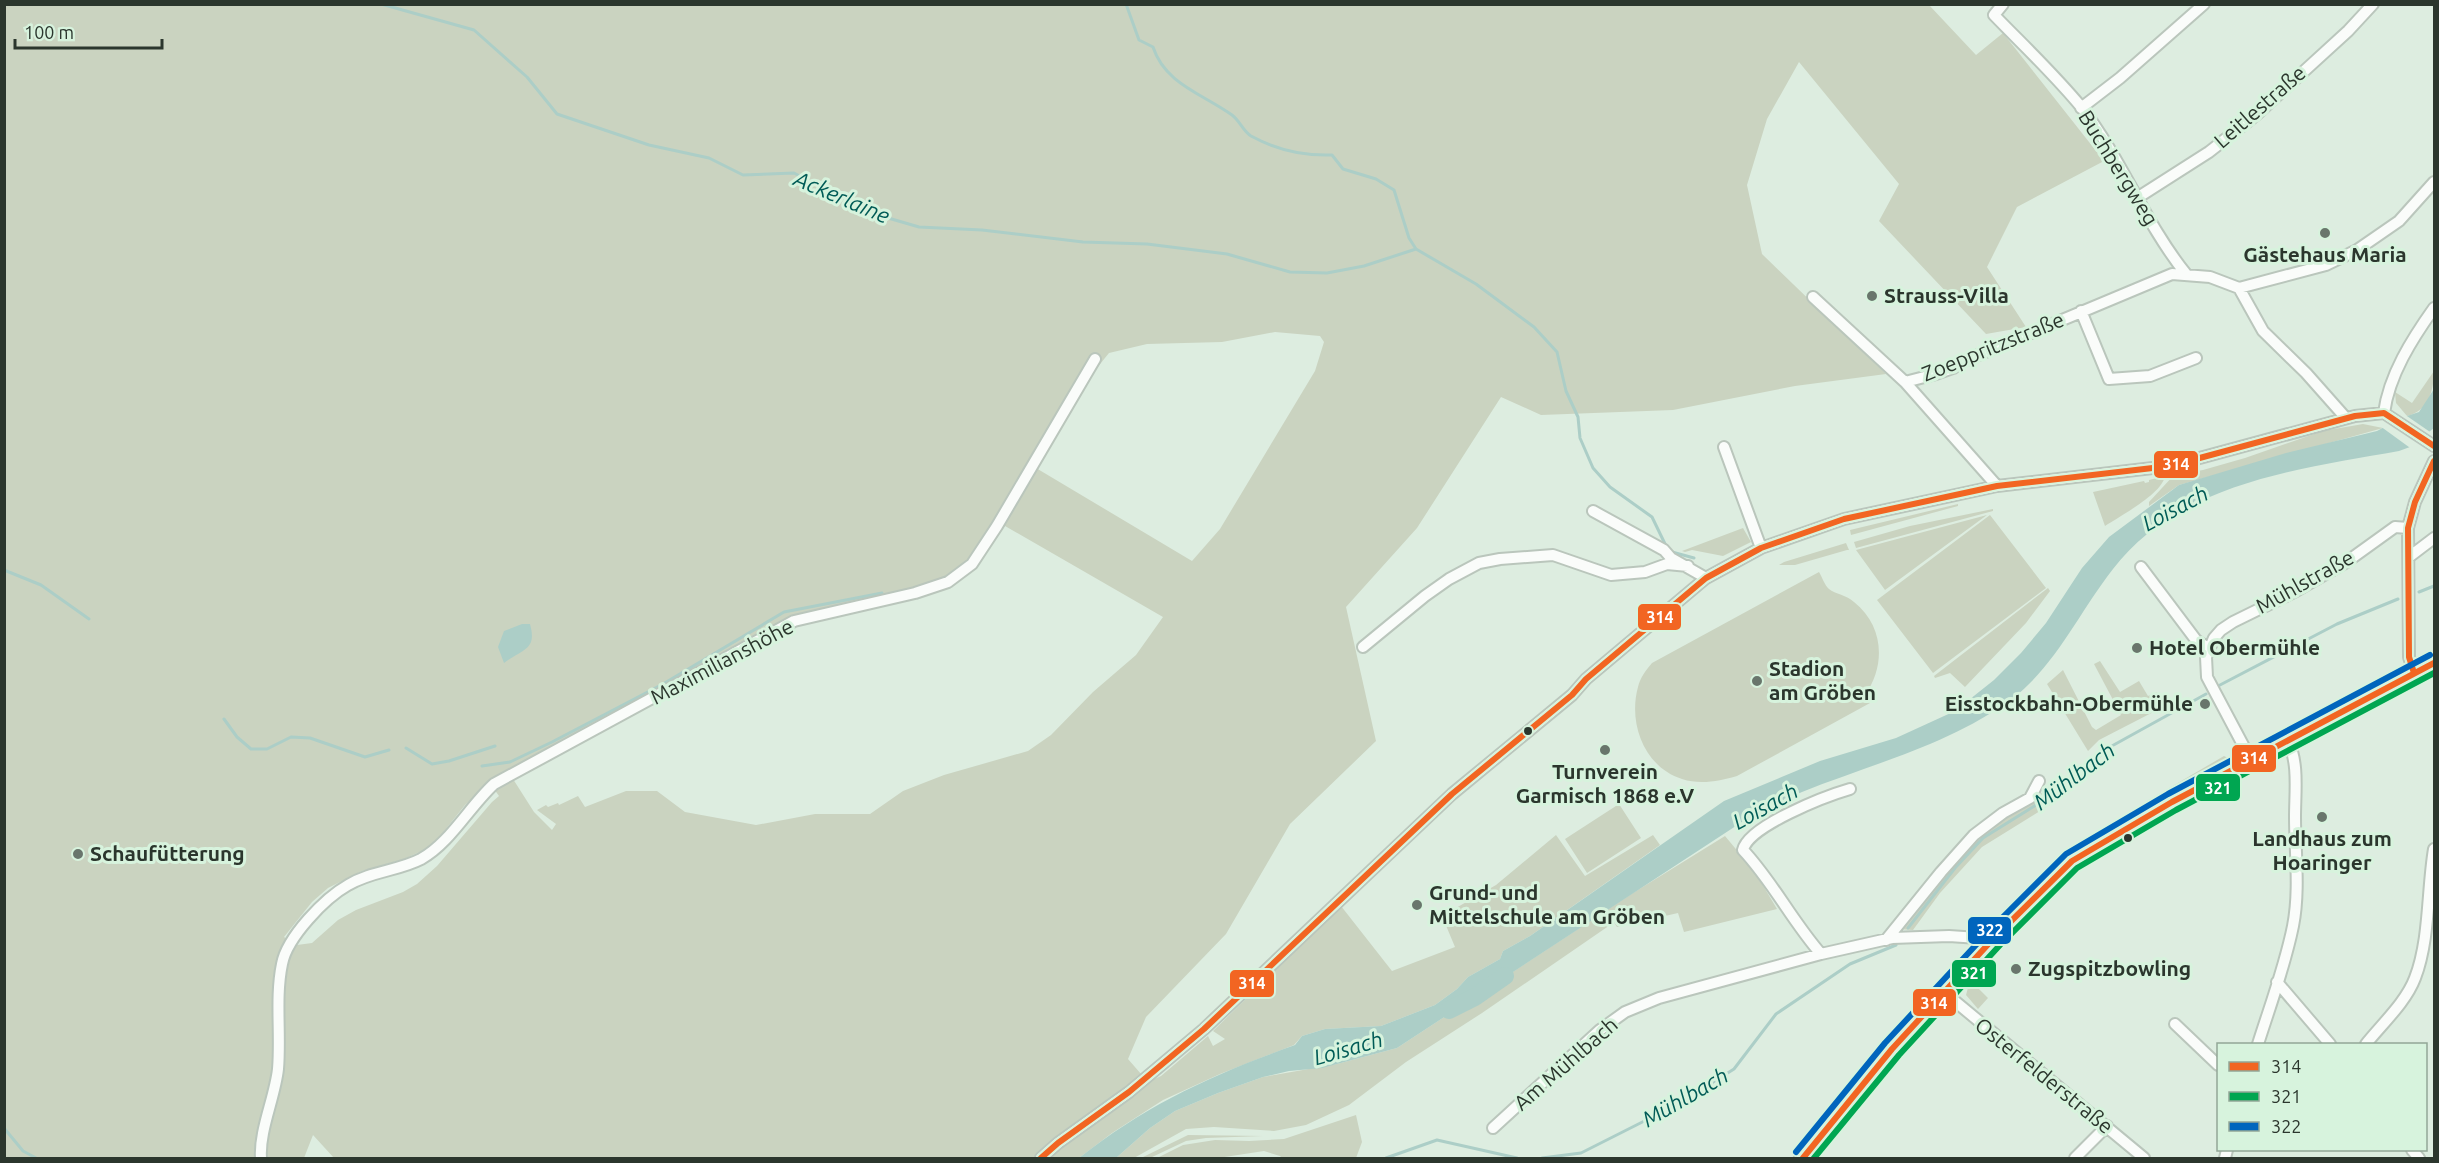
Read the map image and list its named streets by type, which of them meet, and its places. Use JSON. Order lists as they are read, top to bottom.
{
  "streets": {
    "street": [
      "Leitlestraße",
      "Buchbergweg",
      "Zoeppritzstraße",
      "Mühlstraße",
      "Maximilianshöhe",
      "Am Mühlbach",
      "Osterfelderstraße"
    ]
  },
  "crossings": [
    ["Leitlestraße", "Buchbergweg"],
    ["Buchbergweg", "Zoeppritzstraße"]
  ],
  "water": ["Ackerlaine", "Loisach", "Mühlbach"],
  "places": [
    "Gästehaus Maria",
    "Strauss-Villa",
    "Hotel Obermühle",
    "Stadion am Gröben",
    "Eisstockbahn-Obermühle",
    "Turnverein Garmisch 1868 e.V",
    "Landhaus zum Hoaringer",
    "Schaufütterung",
    "Grund- und Mittelschule am Gröben",
    "Zugspitzbowling"
  ],
  "lines": ["transit line 314", "transit line 322", "transit line 321"],
  "legend": ["314", "321", "322"],
  "scale_bar": "100 m"
}
